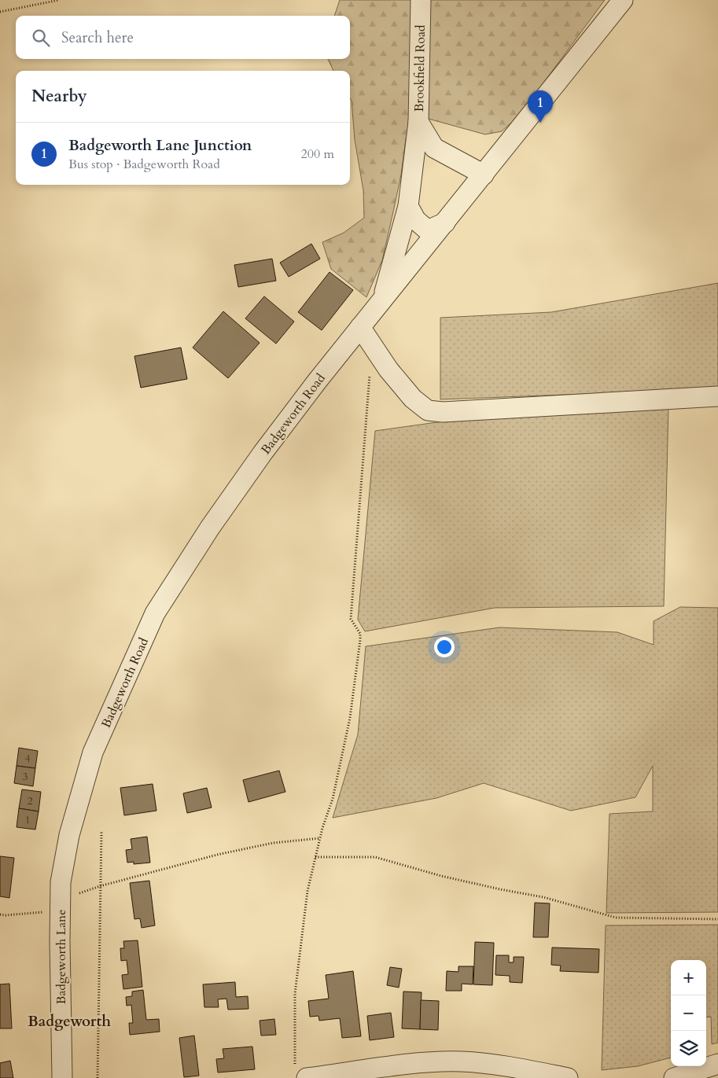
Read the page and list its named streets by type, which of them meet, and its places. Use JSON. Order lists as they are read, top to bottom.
{
  "streets": {
    "street": ["Brookfield Road", "Badgeworth Road", "Badgeworth Lane"]
  },
  "crossings": [
    ["Brookfield Road", "Badgeworth Road"],
    ["Badgeworth Road", "Badgeworth Lane"]
  ],
  "districts": ["Badgeworth"],
  "house_numbers": [
    "4",
    "3",
    "2",
    "1"
  ],
  "page": {
    "search": "Search here",
    "heading": "Nearby",
    "pins": "1",
    "list": [
      {
        "mark": "1",
        "name": "Badgeworth Lane Junction",
        "note": "Bus stop · Badgeworth Road",
        "value": "200 m"
      }
    ],
    "map_buttons": ["+", "−"]
  }
}
